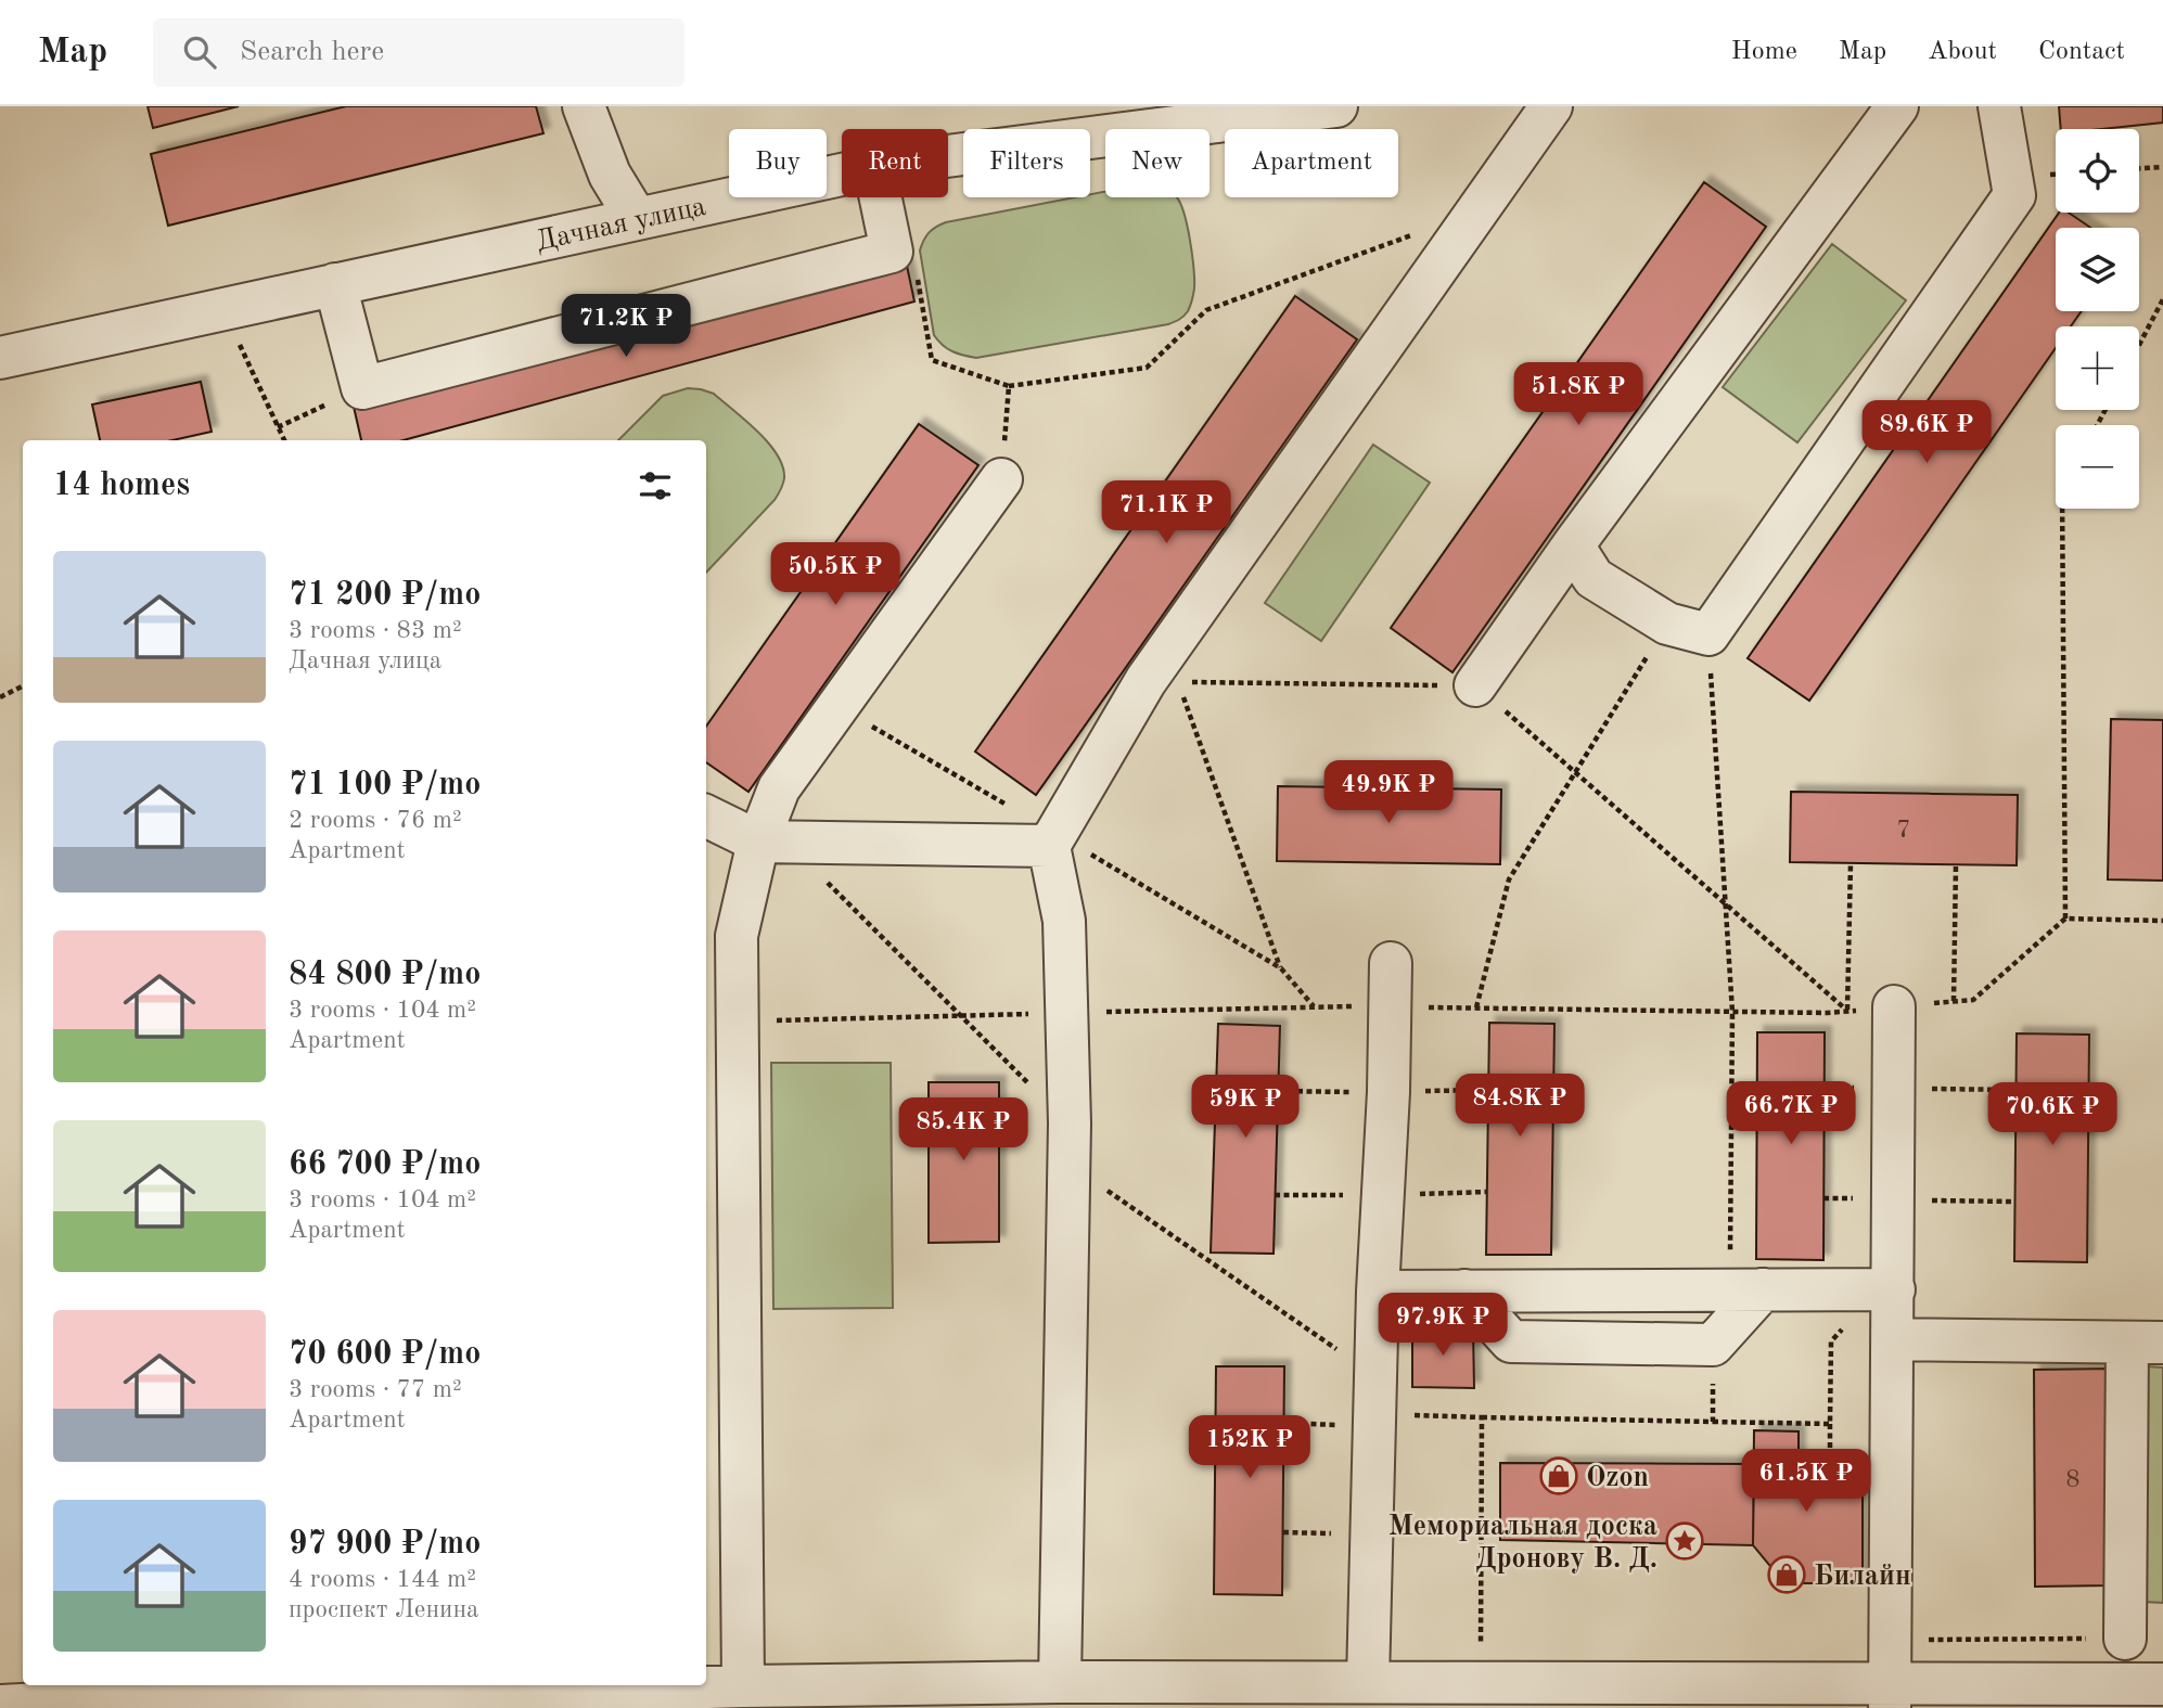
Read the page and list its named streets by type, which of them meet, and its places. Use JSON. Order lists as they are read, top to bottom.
{
  "streets": {
    "street": ["Дачная улица"]
  },
  "places": {
    "shop": ["Ozon", "Билайн"],
    "place": ["Мемориальная доска Дронову В. Д."]
  },
  "house_numbers": ["7", "8"],
  "page": {
    "header": "Map",
    "search": "Search here",
    "nav": [
      "Home",
      "Map",
      "About",
      "Contact"
    ],
    "map_buttons": ["+", "−"],
    "chip": [
      "Buy",
      "Rent",
      "Filters",
      "New",
      "Apartment"
    ],
    "price": [
      "71.2K ₽",
      "51.8K ₽",
      "89.6K ₽",
      "71.1K ₽",
      "50.5K ₽",
      "49.9K ₽",
      "84.8K ₽",
      "59K ₽",
      "66.7K ₽",
      "70.6K ₽",
      "85.4K ₽",
      "97.9K ₽",
      "152K ₽",
      "61.5K ₽"
    ],
    "heading": "14 homes",
    "list": [
      {
        "name": "71 200 ₽/mo",
        "note": "3 rooms · 83 m² · Дачная улица"
      },
      {
        "name": "71 100 ₽/mo",
        "note": "2 rooms · 76 m² · Apartment"
      },
      {
        "name": "84 800 ₽/mo",
        "note": "3 rooms · 104 m² · Apartment"
      },
      {
        "name": "66 700 ₽/mo",
        "note": "3 rooms · 104 m² · Apartment"
      },
      {
        "name": "70 600 ₽/mo",
        "note": "3 rooms · 77 m² · Apartment"
      },
      {
        "name": "97 900 ₽/mo",
        "note": "4 rooms · 144 m² · проспект Ленина"
      }
    ]
  }
}
